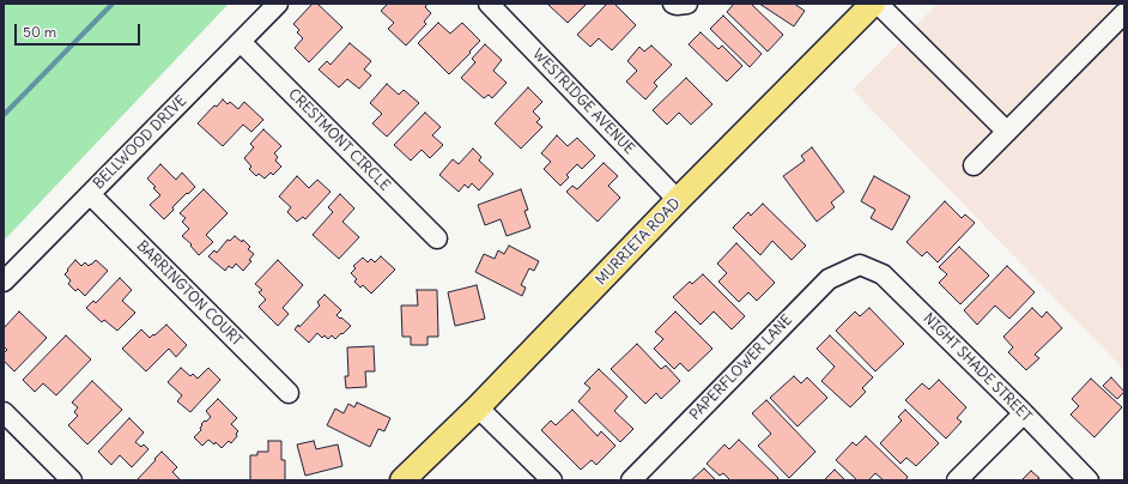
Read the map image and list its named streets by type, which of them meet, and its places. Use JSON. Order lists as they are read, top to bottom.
{
  "streets": {
    "main road": ["MURRIETA ROAD"],
    "street": [
      "WESTRIDGE AVENUE",
      "CRESTMONT CIRCLE",
      "BELLWOOD DRIVE",
      "BARRINGTON COURT",
      "PAPERFLOWER LANE",
      "NIGHT SHADE STREET"
    ]
  },
  "crossings": [
    ["WESTRIDGE AVENUE", "MURRIETA ROAD"],
    ["CRESTMONT CIRCLE", "BELLWOOD DRIVE"],
    ["BELLWOOD DRIVE", "BARRINGTON COURT"],
    ["PAPERFLOWER LANE", "NIGHT SHADE STREET"]
  ],
  "scale_bar": "50 m"
}
